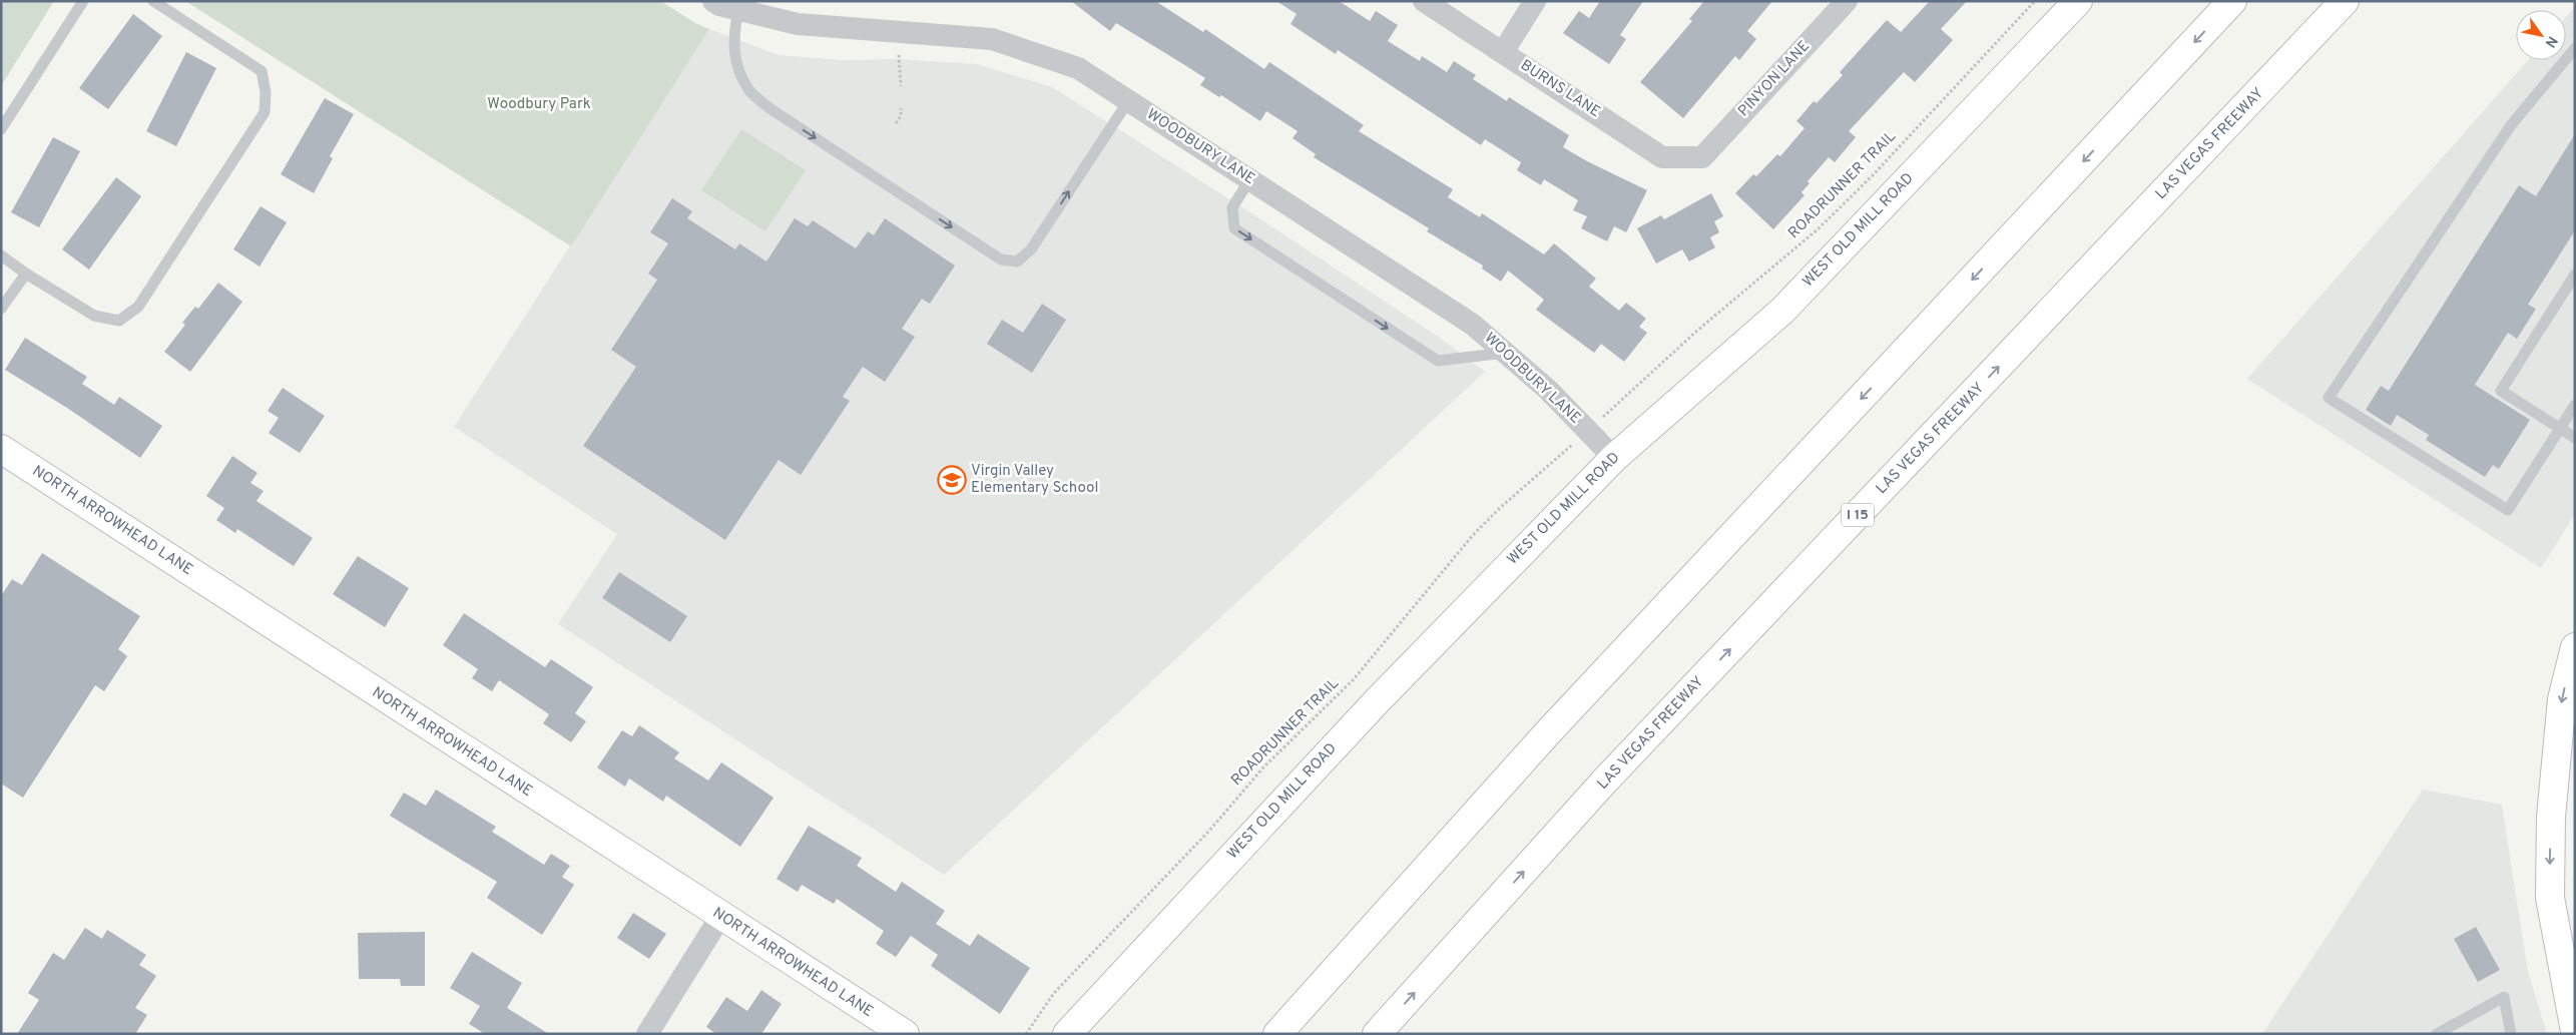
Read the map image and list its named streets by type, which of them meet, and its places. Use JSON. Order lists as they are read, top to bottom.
{
  "streets": {
    "main road": [
      "LAS VEGAS FREEWAY",
      "WEST OLD MILL ROAD",
      "I 15",
      "NORTH ARROWHEAD LANE"
    ],
    "street": ["PINYON LANE", "BURNS LANE", "WOODBURY LANE"],
    "path": ["ROADRUNNER TRAIL"]
  },
  "crossings": [
    ["PINYON LANE", "BURNS LANE"],
    ["WOODBURY LANE", "WEST OLD MILL ROAD"]
  ],
  "parks": ["Woodbury Park"],
  "places": {
    "school or university": ["Virgin Valley Elementary School"]
  },
  "north": "bottom right"
}
